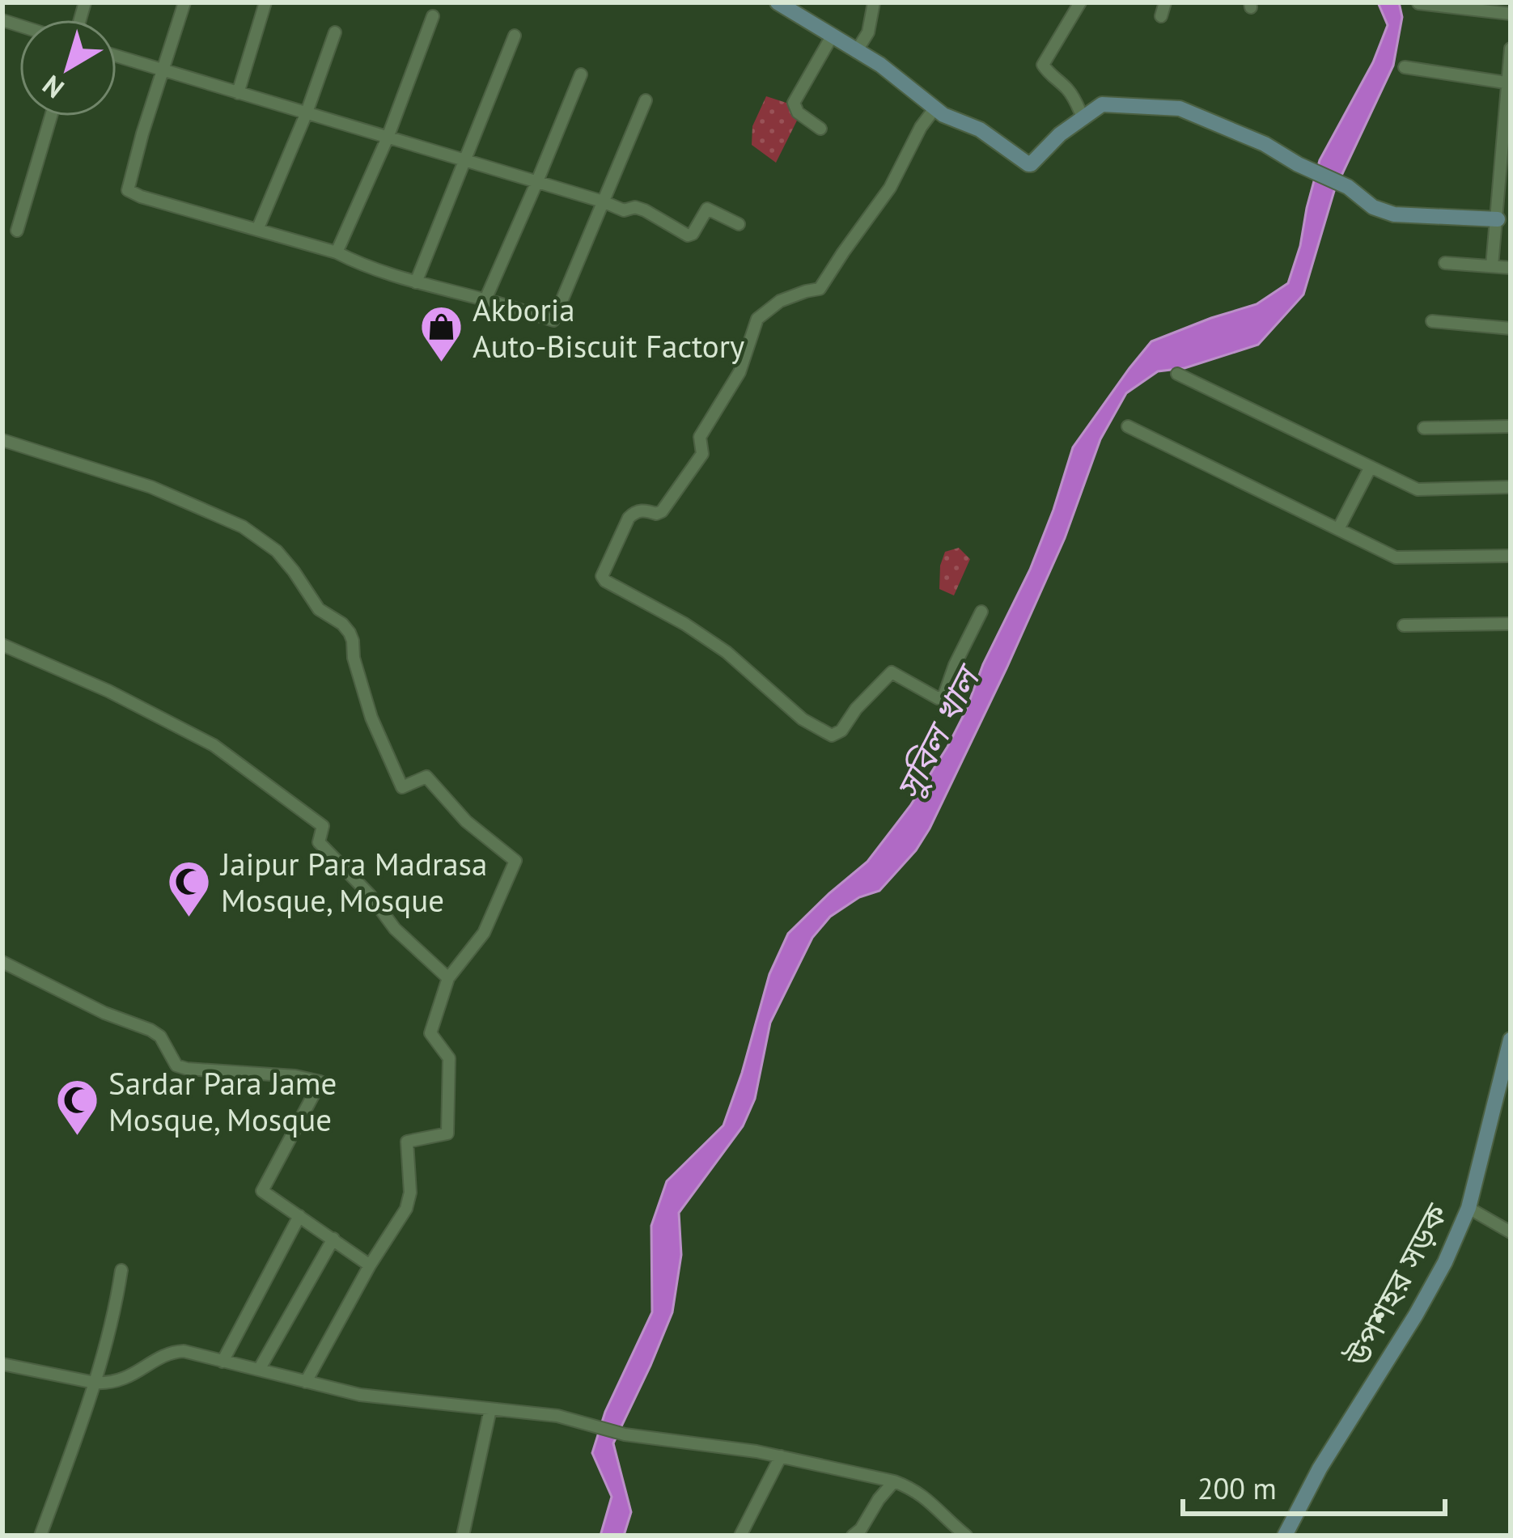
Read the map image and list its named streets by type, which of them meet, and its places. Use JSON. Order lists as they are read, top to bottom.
{
  "streets": {
    "street": ["উপশহর সড়ক"]
  },
  "water": ["সুবিল খাল"],
  "places": {
    "shop": ["Akboria Auto-Biscuit Factory"],
    "mosque": ["Jaipur Para Madrasa Mosque, Mosque", "Sardar Para Jame Mosque, Mosque"]
  },
  "scale_bar": "200 m",
  "north": "bottom left"
}
